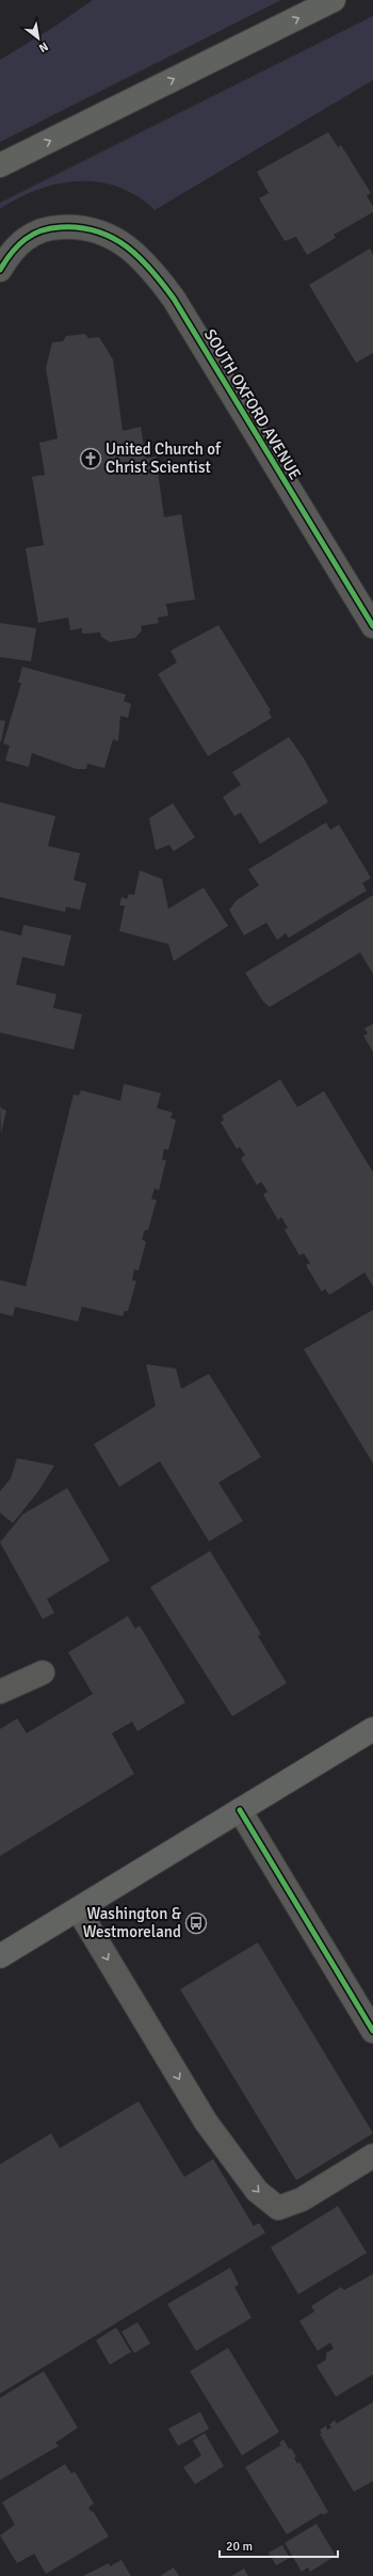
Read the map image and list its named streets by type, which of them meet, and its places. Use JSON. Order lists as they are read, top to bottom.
{
  "streets": {
    "street": ["SOUTH OXFORD AVENUE"]
  },
  "places": {
    "church": ["United Church of Christ Scientist"],
    "bus stop": ["Washington & Westmoreland"]
  },
  "scale_bar": "20 m",
  "north": "bottom right"
}
